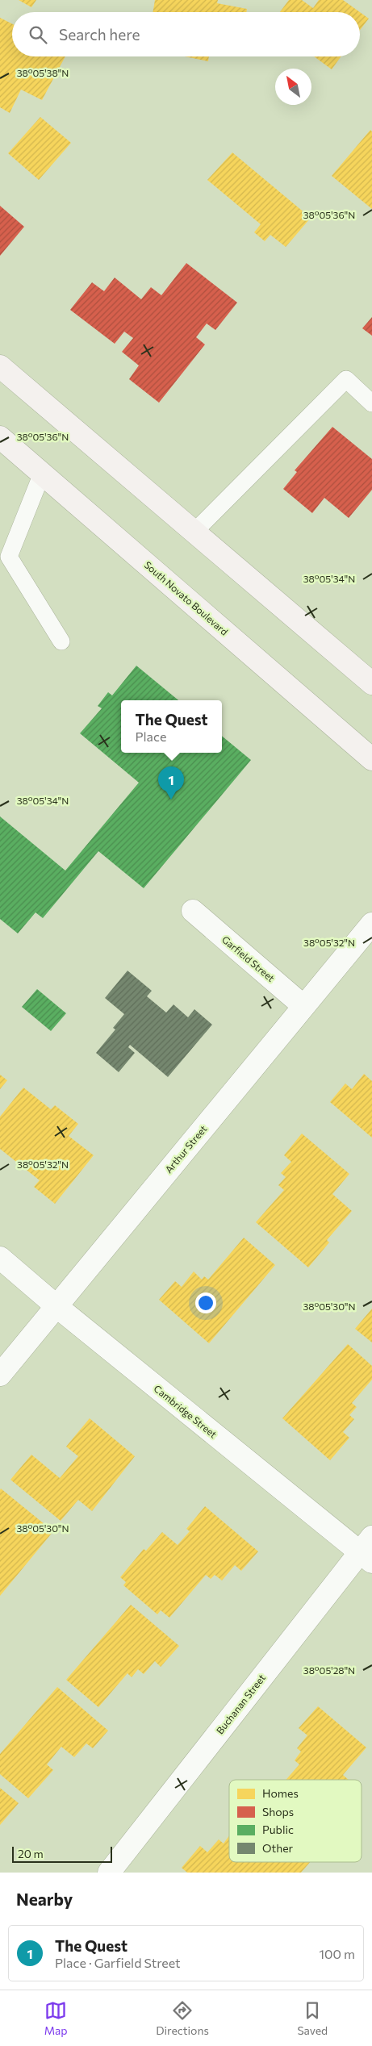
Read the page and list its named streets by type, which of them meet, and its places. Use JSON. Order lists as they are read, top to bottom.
{
  "streets": {
    "main road": ["South Novato Boulevard"],
    "street": [
      "Garfield Street",
      "Arthur Street",
      "Cambridge Street",
      "Buchanan Street"
    ]
  },
  "crossings": [
    ["Garfield Street", "Arthur Street"],
    ["Arthur Street", "Cambridge Street"],
    ["Cambridge Street", "Buchanan Street"]
  ],
  "legend": [
    "Homes",
    "Shops",
    "Public",
    "Other"
  ],
  "scale_bar": "20 m",
  "north": "top left",
  "page": {
    "search": "Search here",
    "popup": ["The Quest", "Place"],
    "pins": "1",
    "scale": "20 m",
    "heading": "Nearby",
    "list": [
      {
        "mark": "1",
        "name": "The Quest",
        "note": "Place · Garfield Street",
        "value": "100 m"
      }
    ],
    "nav": ["Map", "Directions", "Saved"]
  },
  "coordinates": [
    "38°05'38\"N",
    "38°05'36\"N",
    "38°05'34\"N",
    "38°05'32\"N",
    "38°05'30\"N",
    "38°05'28\"N"
  ]
}
